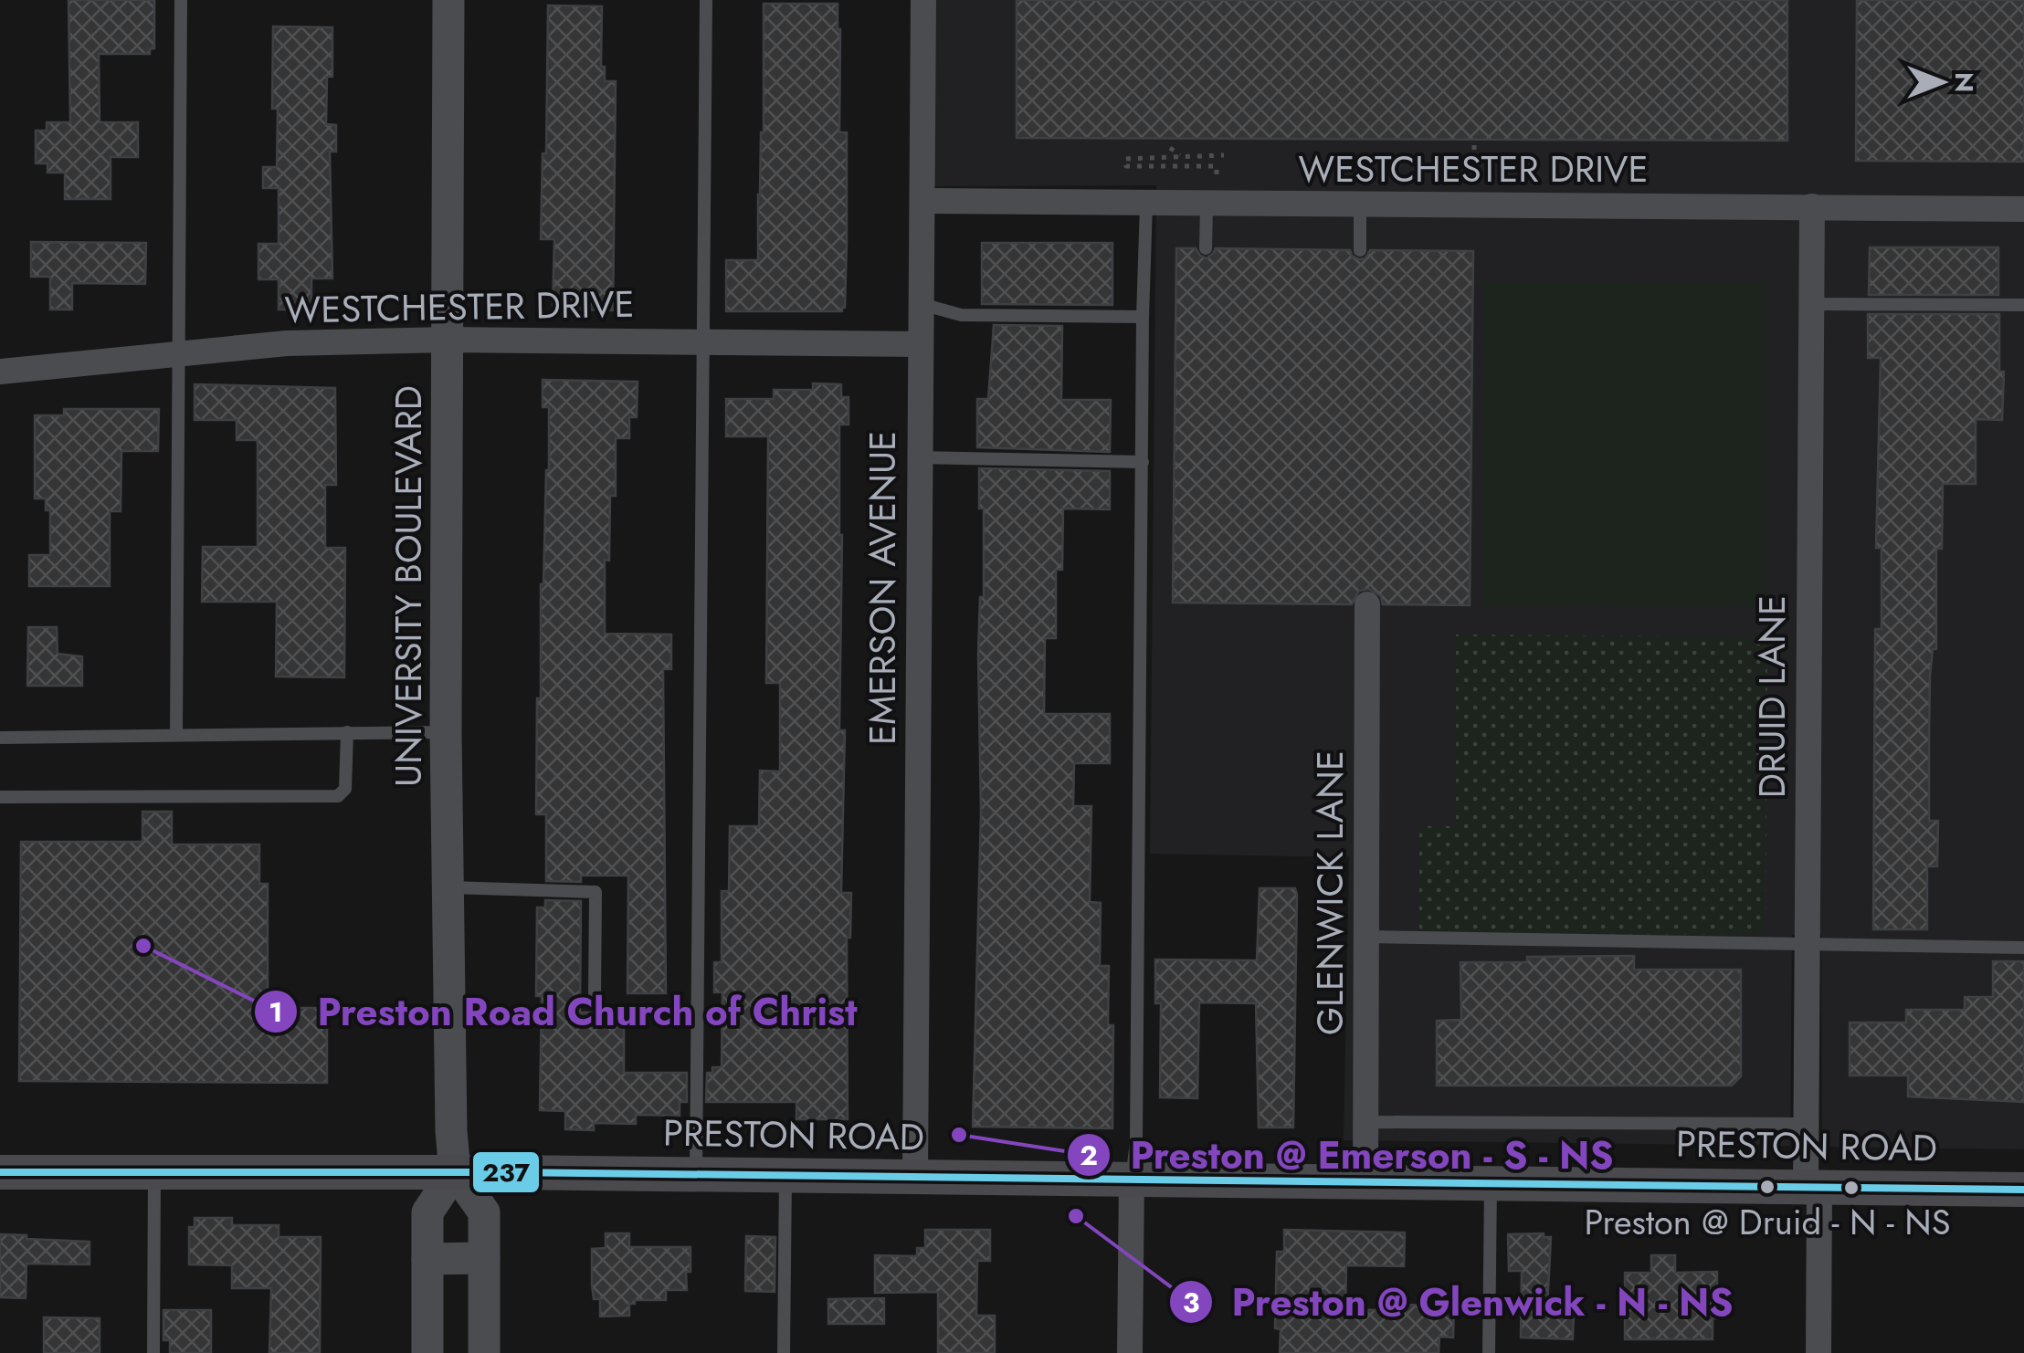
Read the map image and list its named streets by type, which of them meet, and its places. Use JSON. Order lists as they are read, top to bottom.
{
  "streets": {
    "main road": ["PRESTON ROAD"],
    "street": [
      "WESTCHESTER DRIVE",
      "UNIVERSITY BOULEVARD",
      "EMERSON AVENUE",
      "DRUID LANE",
      "GLENWICK LANE"
    ]
  },
  "crossings": [
    ["WESTCHESTER DRIVE", "UNIVERSITY BOULEVARD"],
    ["WESTCHESTER DRIVE", "EMERSON AVENUE"],
    ["WESTCHESTER DRIVE", "DRUID LANE"],
    ["UNIVERSITY BOULEVARD", "PRESTON ROAD"],
    ["EMERSON AVENUE", "PRESTON ROAD"],
    ["DRUID LANE", "PRESTON ROAD"],
    ["GLENWICK LANE", "PRESTON ROAD"]
  ],
  "places": [
    "Preston Road Church of Christ",
    "Preston @ Emerson - S - NS",
    "Preston @ Druid - N - NS",
    "Preston @ Glenwick - N - NS"
  ],
  "lines": ["transit line 237"],
  "north": "right"
}
